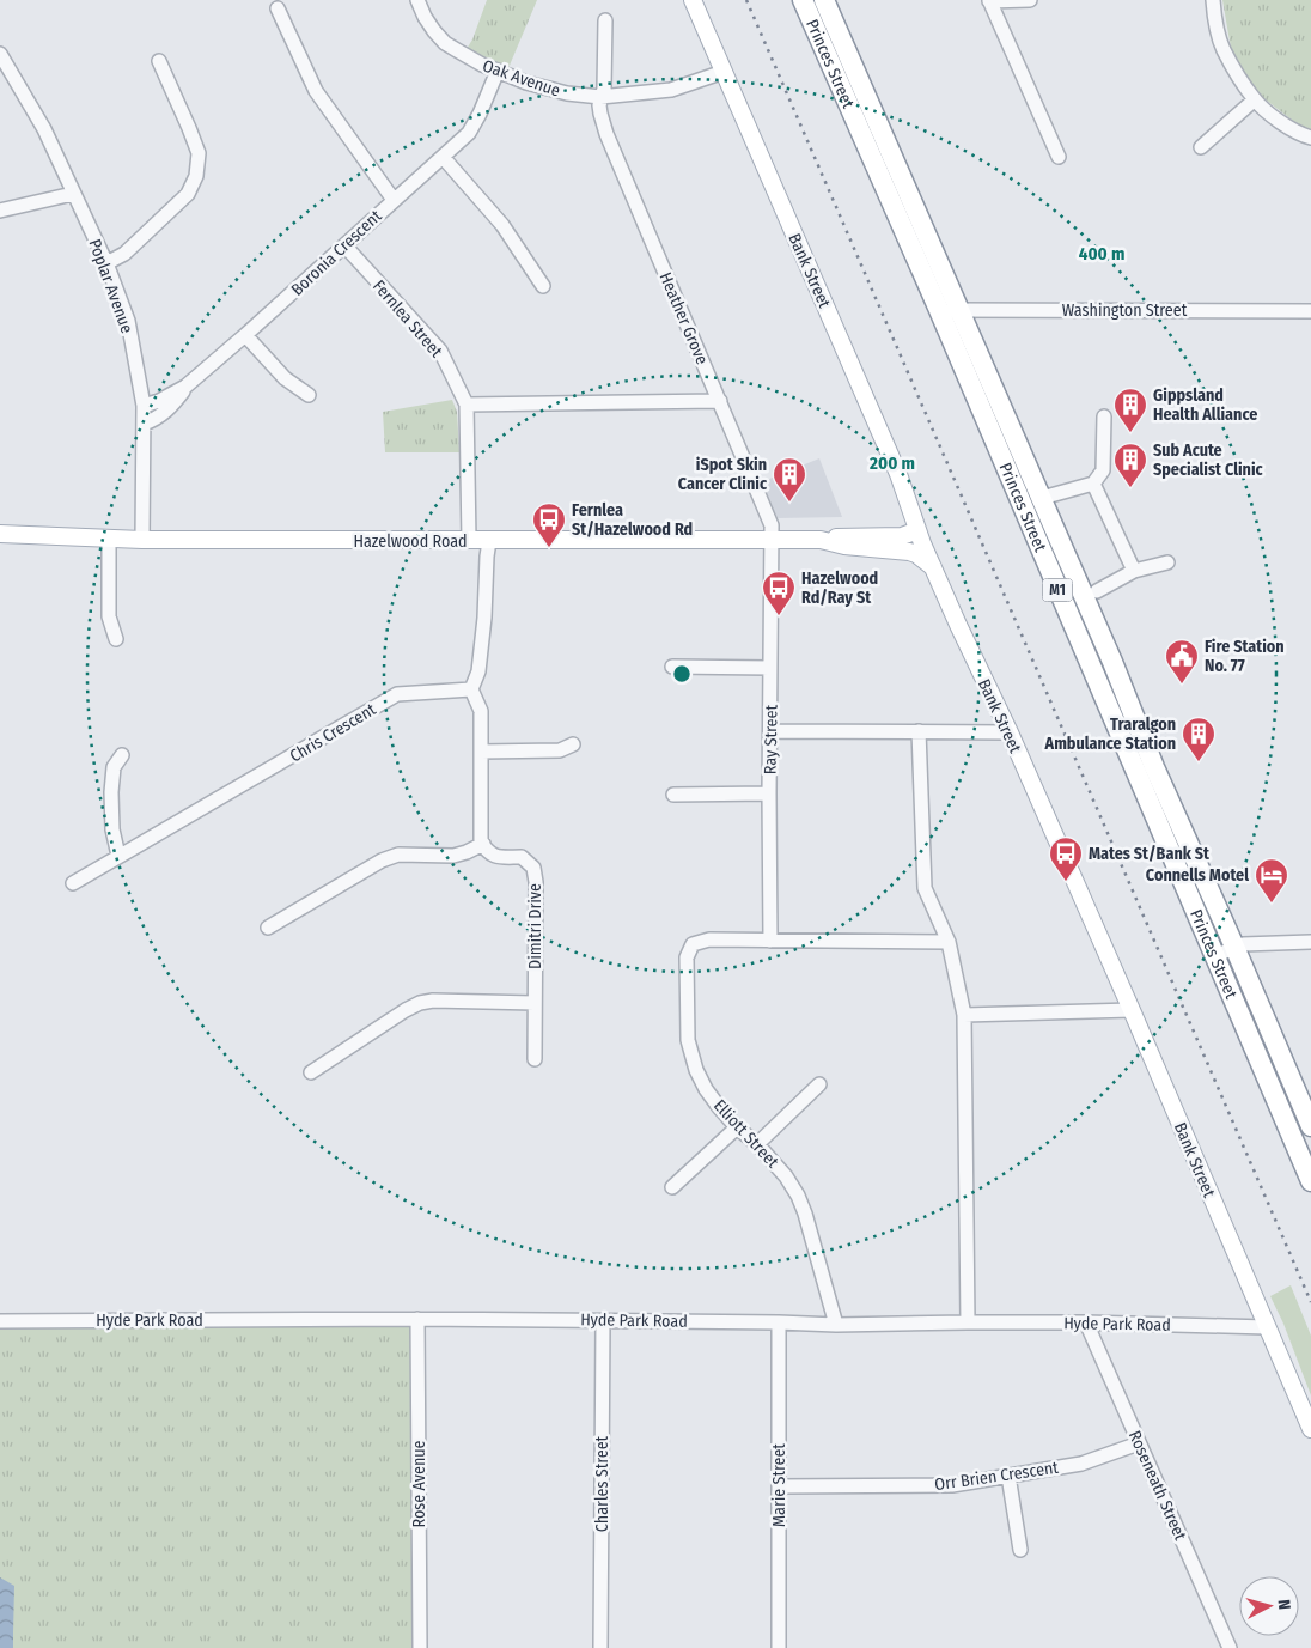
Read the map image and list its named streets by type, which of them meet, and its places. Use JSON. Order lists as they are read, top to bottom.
{
  "streets": {
    "highway": ["Princes Street", "M1"],
    "main road": ["Bank Street", "Hazelwood Road"],
    "street": [
      "Oak Avenue",
      "Boronia Crescent",
      "Poplar Avenue",
      "Washington Street",
      "Fernlea Street",
      "Heather Grove",
      "Chris Crescent",
      "Ray Street",
      "Dimitri Drive",
      "Elliott Street",
      "Hyde Park Road",
      "Orr Brien Crescent",
      "Rose Avenue",
      "Charles Street",
      "Marie Street",
      "Roseneath Street"
    ]
  },
  "crossings": [
    ["Princes Street", "Washington Street"],
    ["Oak Avenue", "Boronia Crescent"],
    ["Oak Avenue", "Bank Street"],
    ["Oak Avenue", "Heather Grove"],
    ["Boronia Crescent", "Poplar Avenue"],
    ["Boronia Crescent", "Fernlea Street"],
    ["Bank Street", "Hyde Park Road"],
    ["Poplar Avenue", "Hazelwood Road"],
    ["Fernlea Street", "Hazelwood Road"],
    ["Heather Grove", "Hazelwood Road"],
    ["Heather Grove", "Ray Street"],
    ["Hazelwood Road", "Ray Street"],
    ["Ray Street", "Elliott Street"],
    ["Elliott Street", "Hyde Park Road"],
    ["Hyde Park Road", "Rose Avenue"],
    ["Hyde Park Road", "Charles Street"],
    ["Hyde Park Road", "Marie Street"],
    ["Hyde Park Road", "Roseneath Street"],
    ["Orr Brien Crescent", "Marie Street"],
    ["Orr Brien Crescent", "Roseneath Street"]
  ],
  "places": {
    "building": [
      "Gippsland Health Alliance",
      "Sub Acute Specialist Clinic",
      "iSpot Skin Cancer Clinic",
      "Traralgon Ambulance Station"
    ],
    "bus stop": ["Fernlea St/Hazelwood Rd", "Hazelwood Rd/Ray St", "Mates St/Bank St"],
    "public building": ["Fire Station No. 77"],
    "hotel": ["Connells Motel"]
  },
  "north": "right",
  "rings": ["400 m", "200 m"]
}
